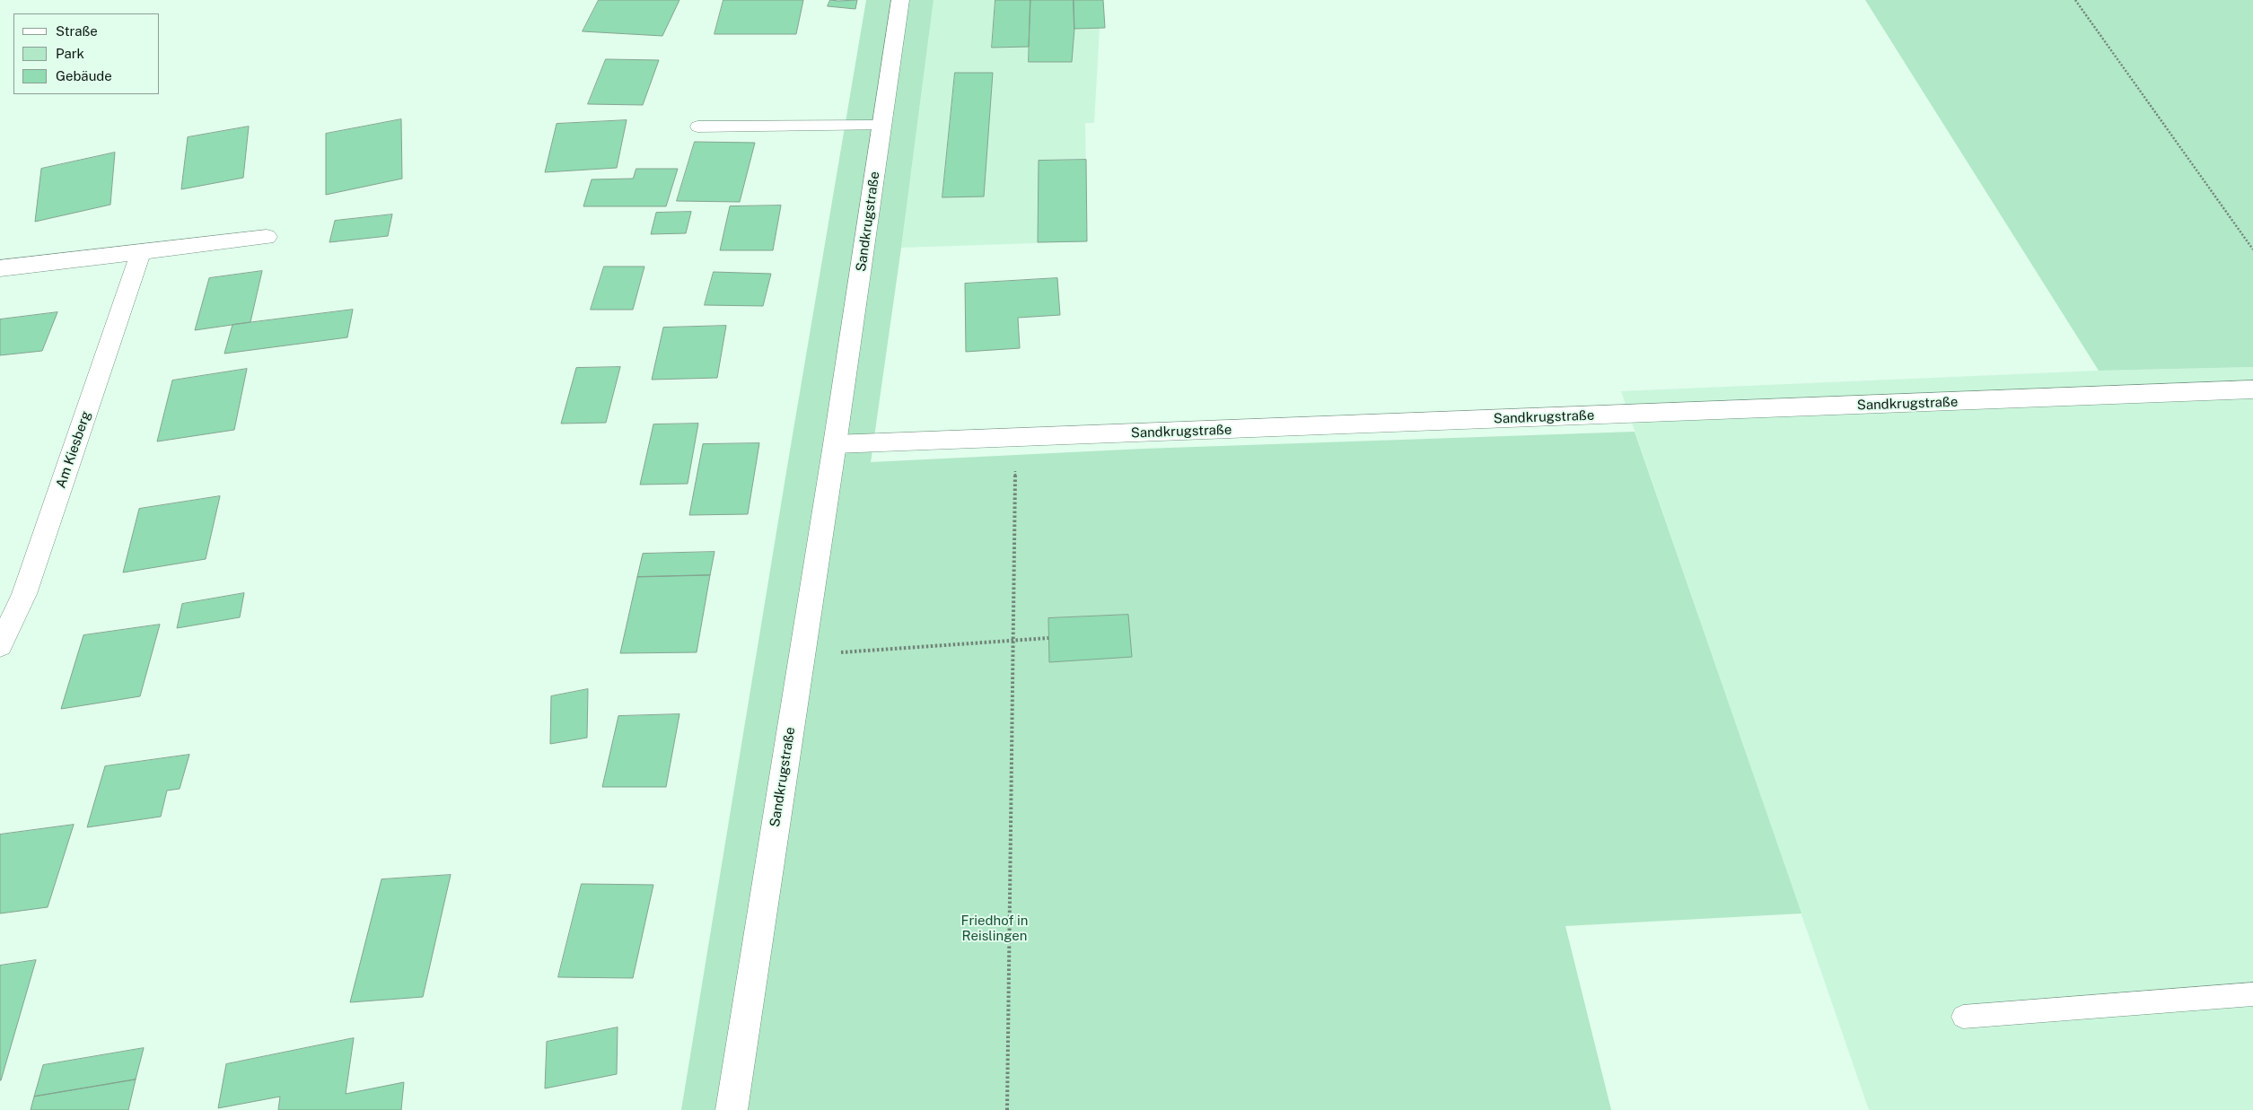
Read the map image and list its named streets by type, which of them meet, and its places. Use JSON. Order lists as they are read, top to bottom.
{
  "streets": {
    "street": ["Sandkrugstraße", "Am Kiesberg"]
  },
  "parks": ["Friedhof in Reislingen"],
  "legend": ["Straße", "Park", "Gebäude"]
}
